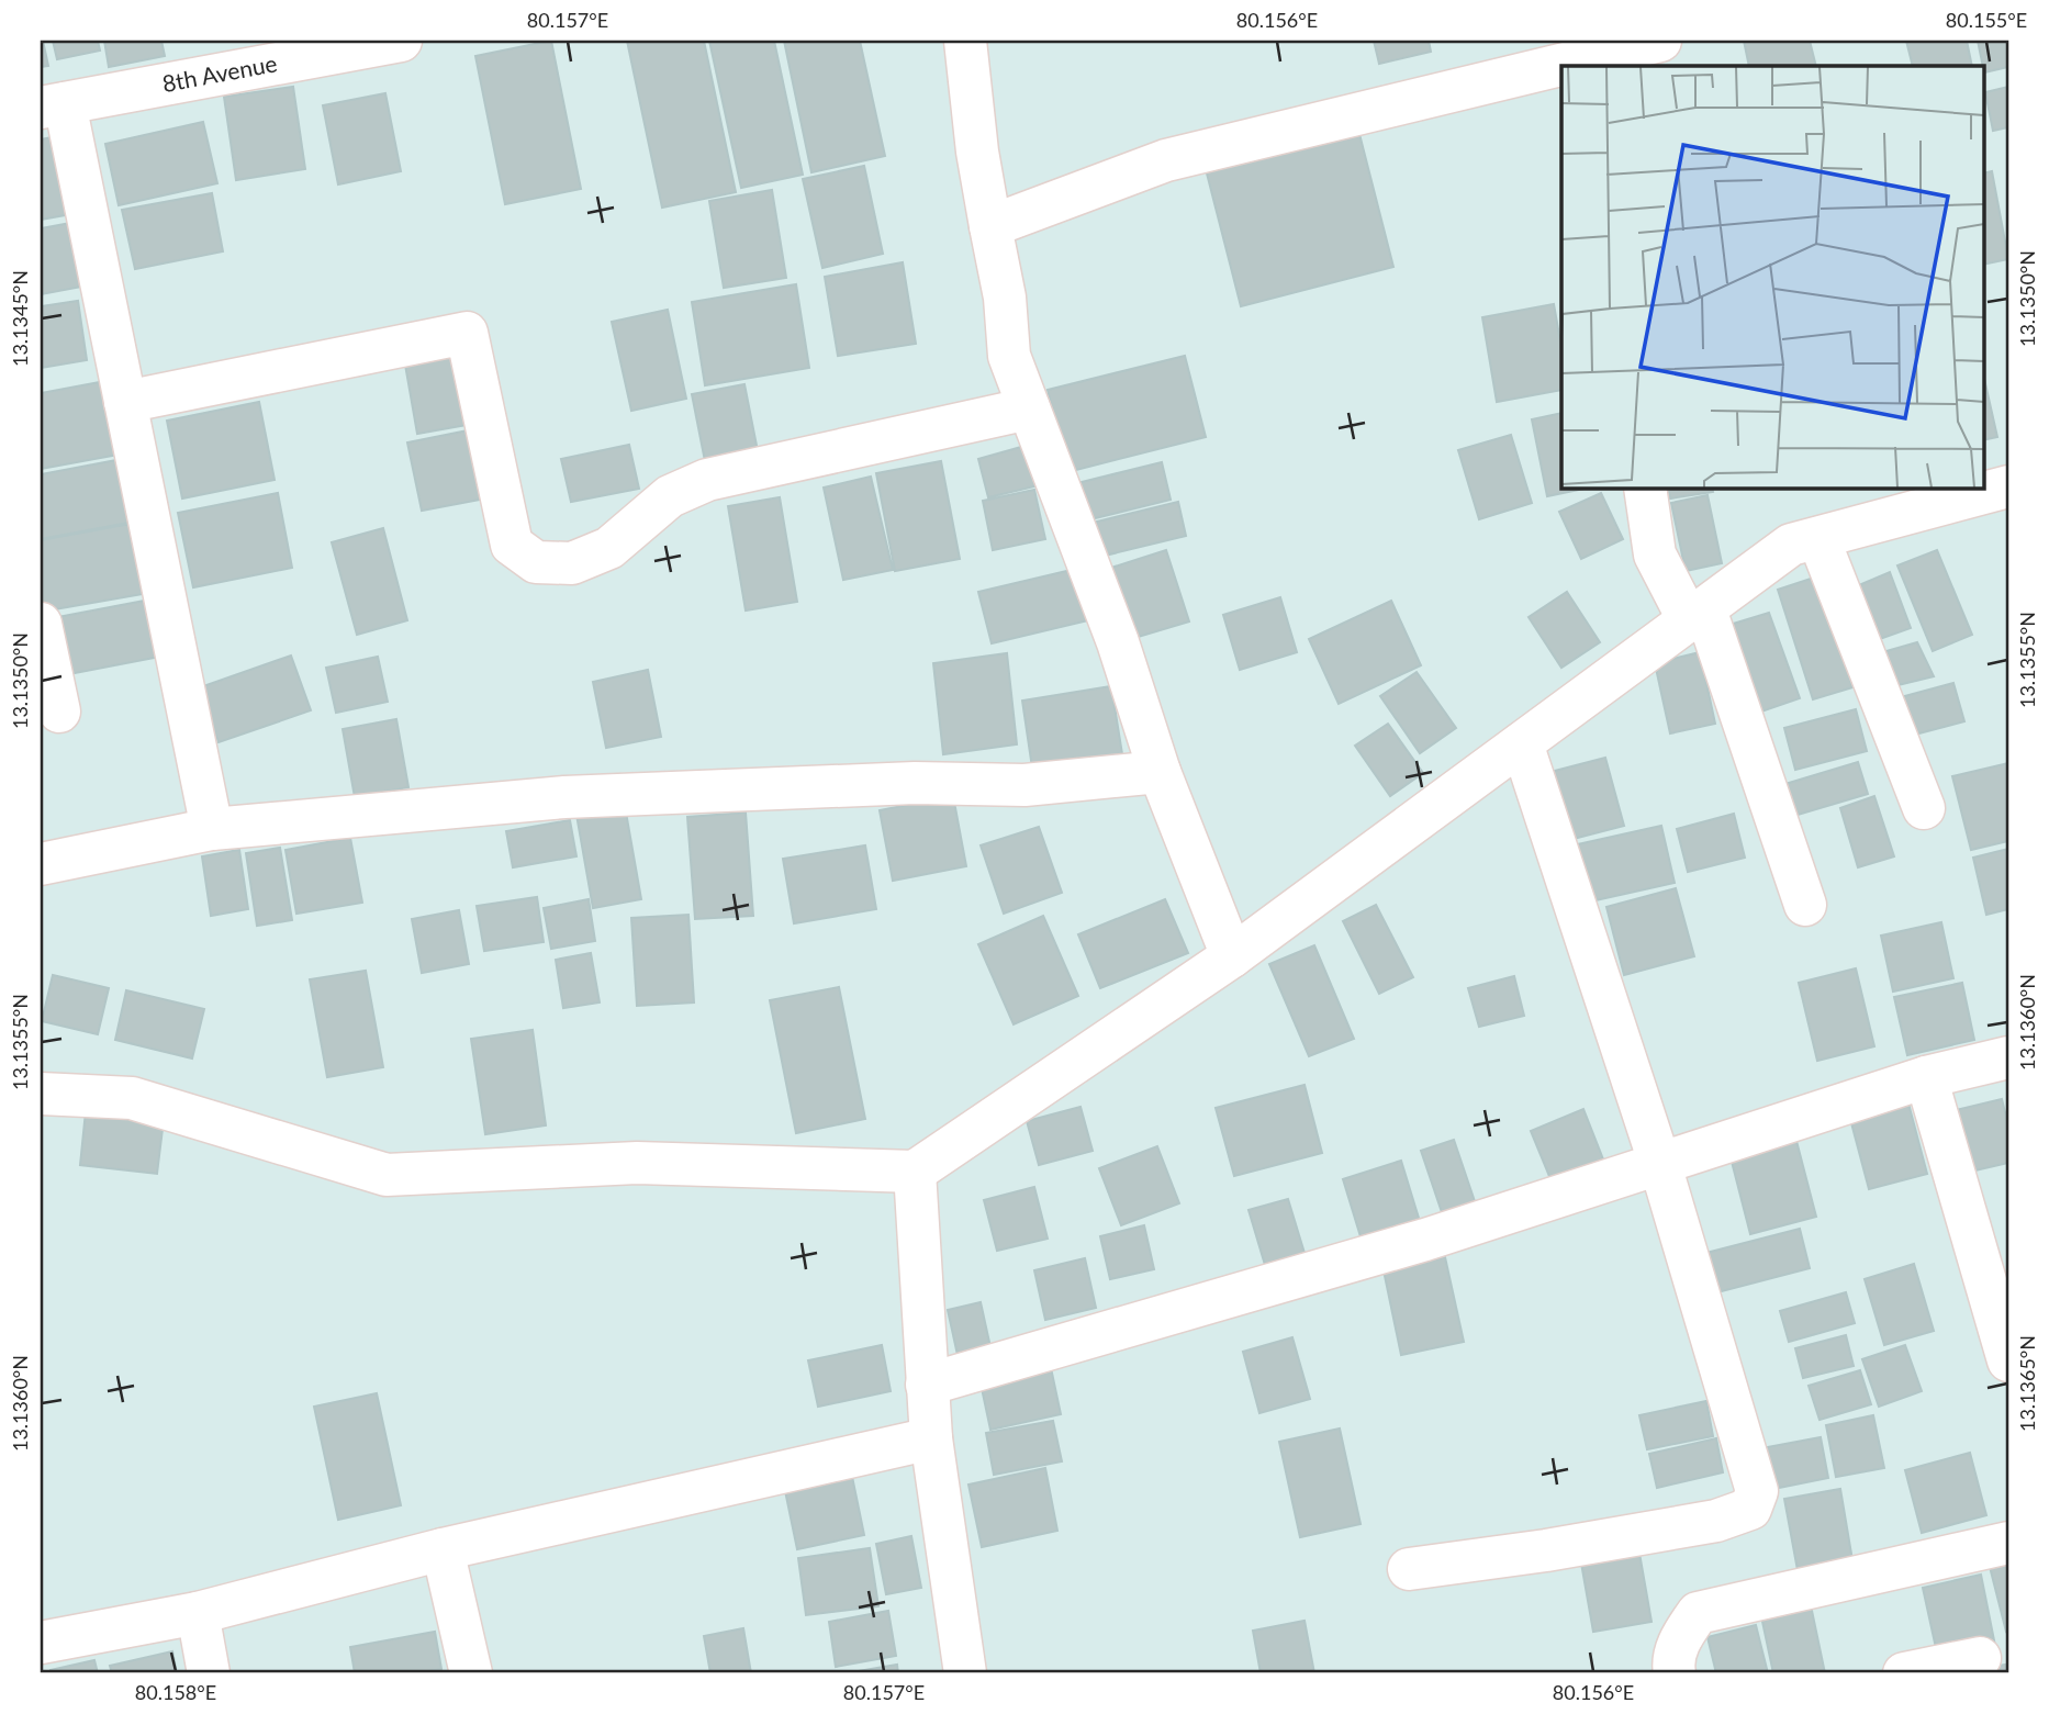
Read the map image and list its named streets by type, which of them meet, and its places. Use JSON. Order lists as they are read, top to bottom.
{
  "streets": {
    "street": ["8th Avenue"]
  },
  "coordinates": [
    "80.157°E",
    "80.156°E",
    "80.155°E",
    "13.1350°N",
    "13.1345°N",
    "13.1355°N",
    "13.1360°N",
    "13.1365°N",
    "80.158°E"
  ]
}
